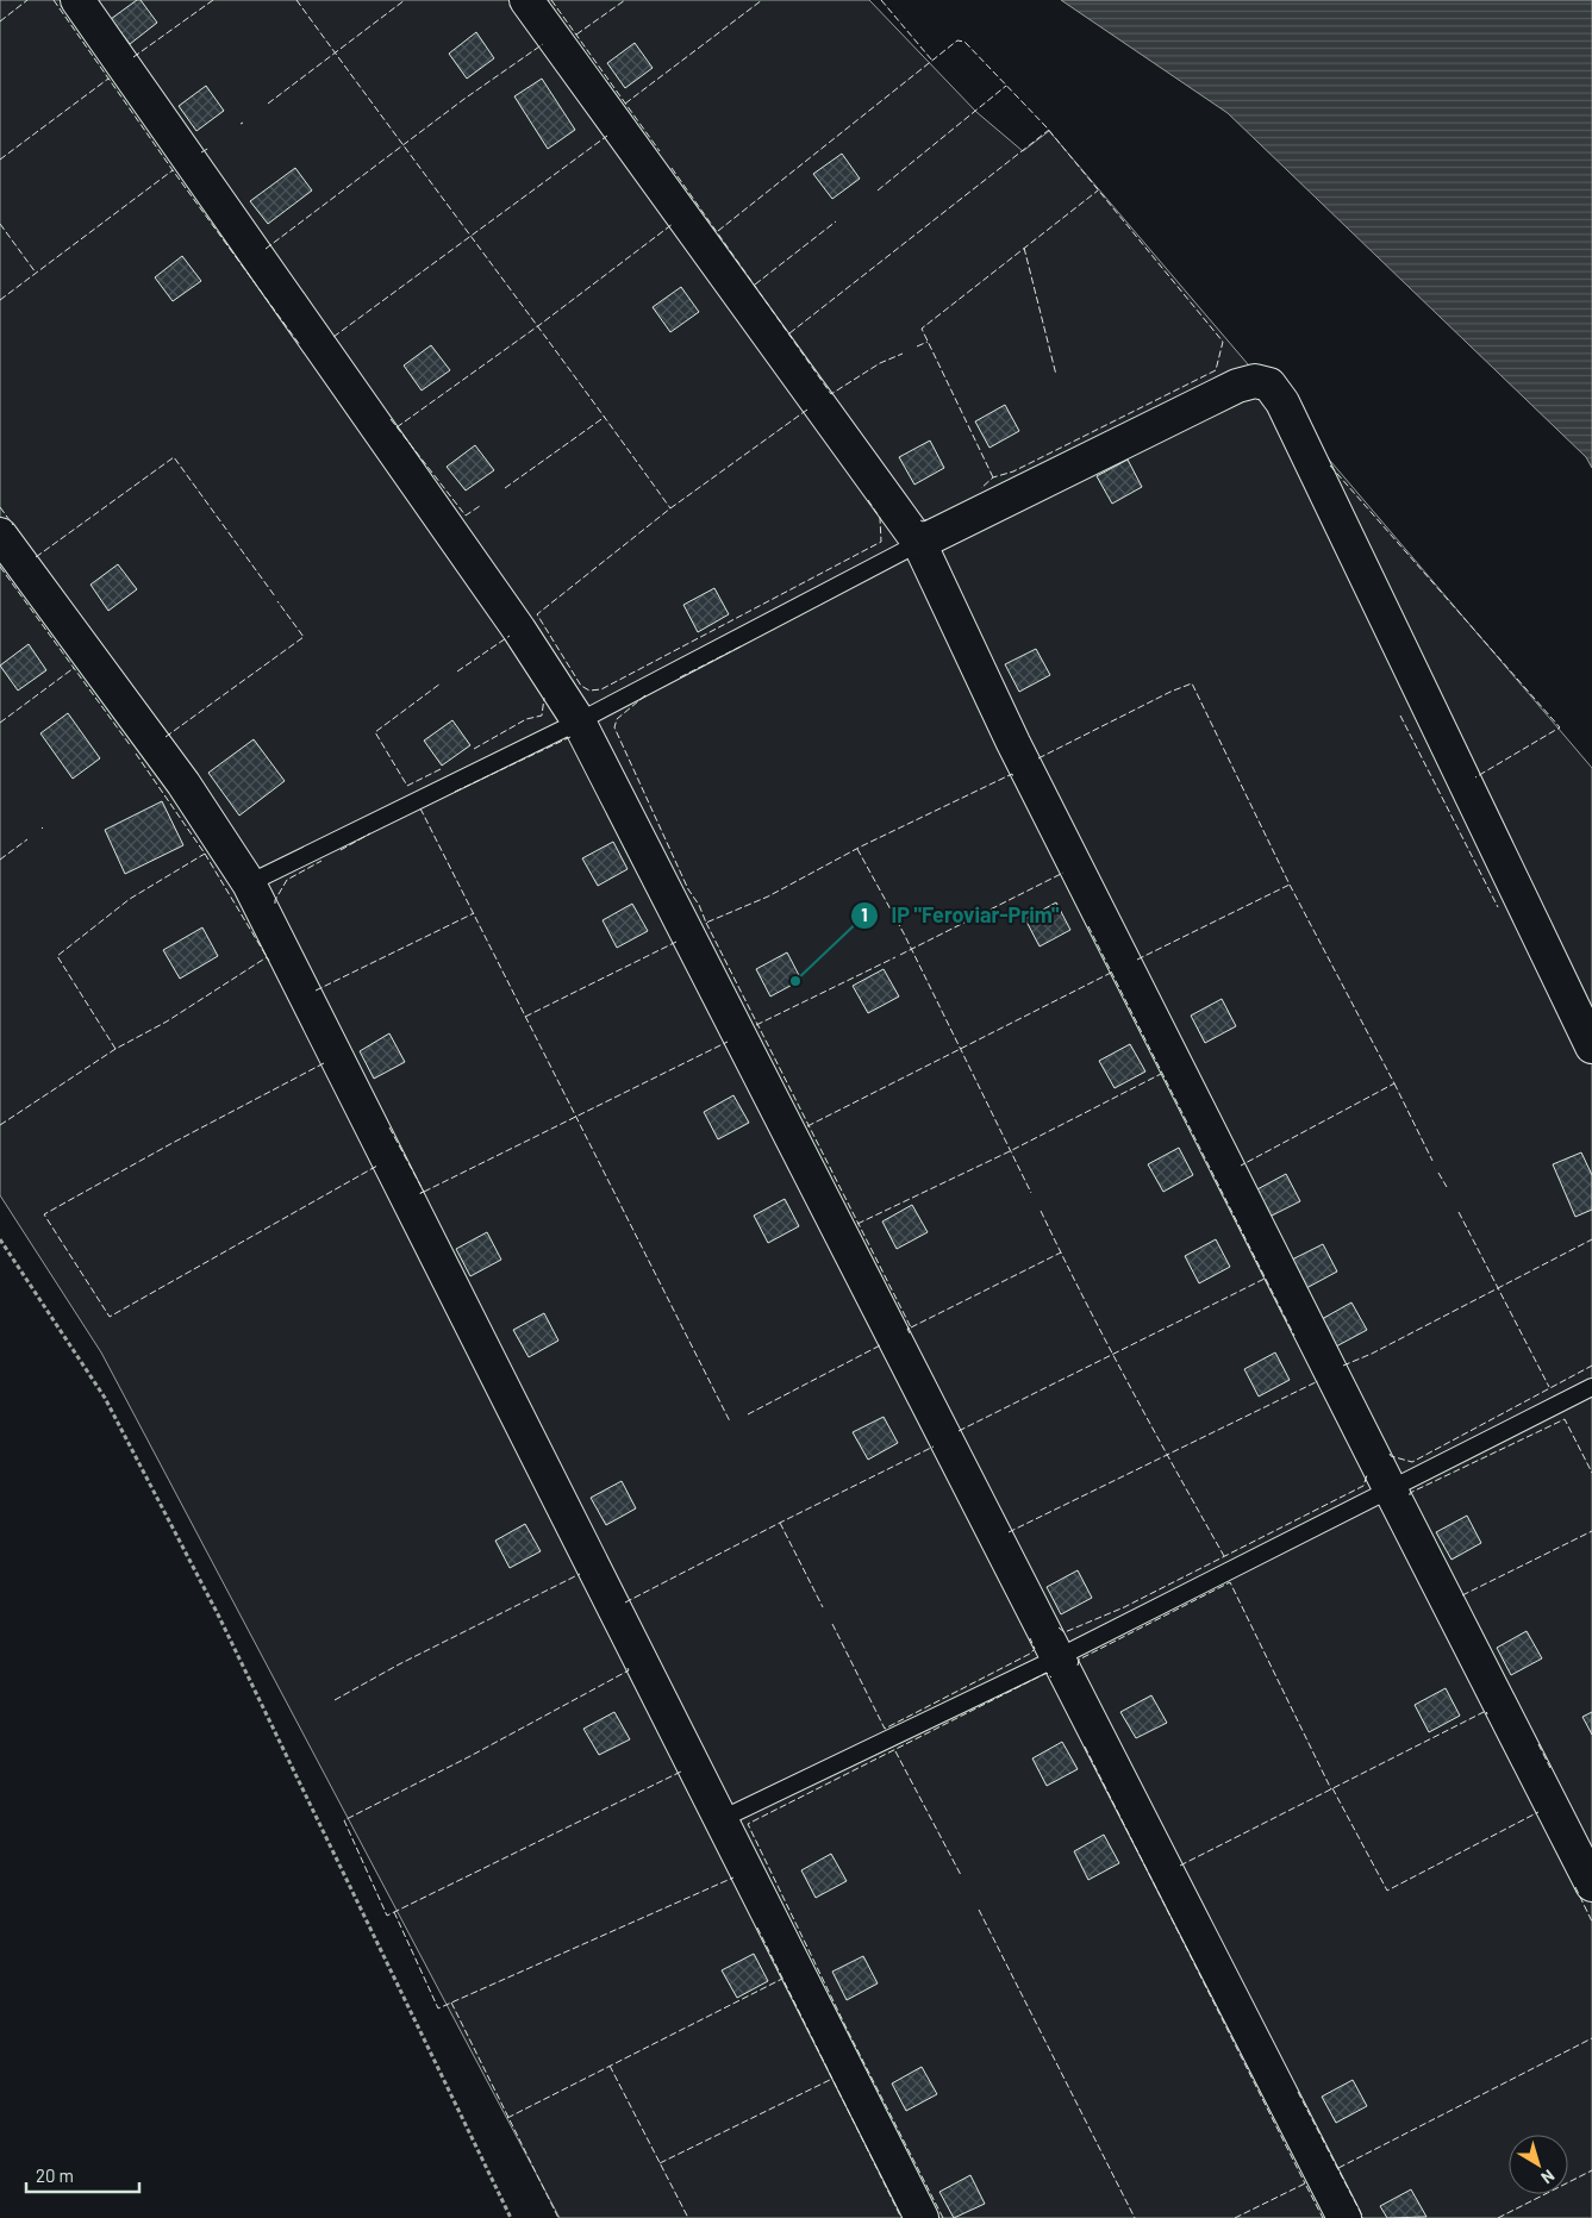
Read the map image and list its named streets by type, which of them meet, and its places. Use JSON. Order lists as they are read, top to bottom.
{
  "places": ["IP \"Feroviar-Prim\""],
  "scale_bar": "20 m",
  "north": "bottom right"
}
